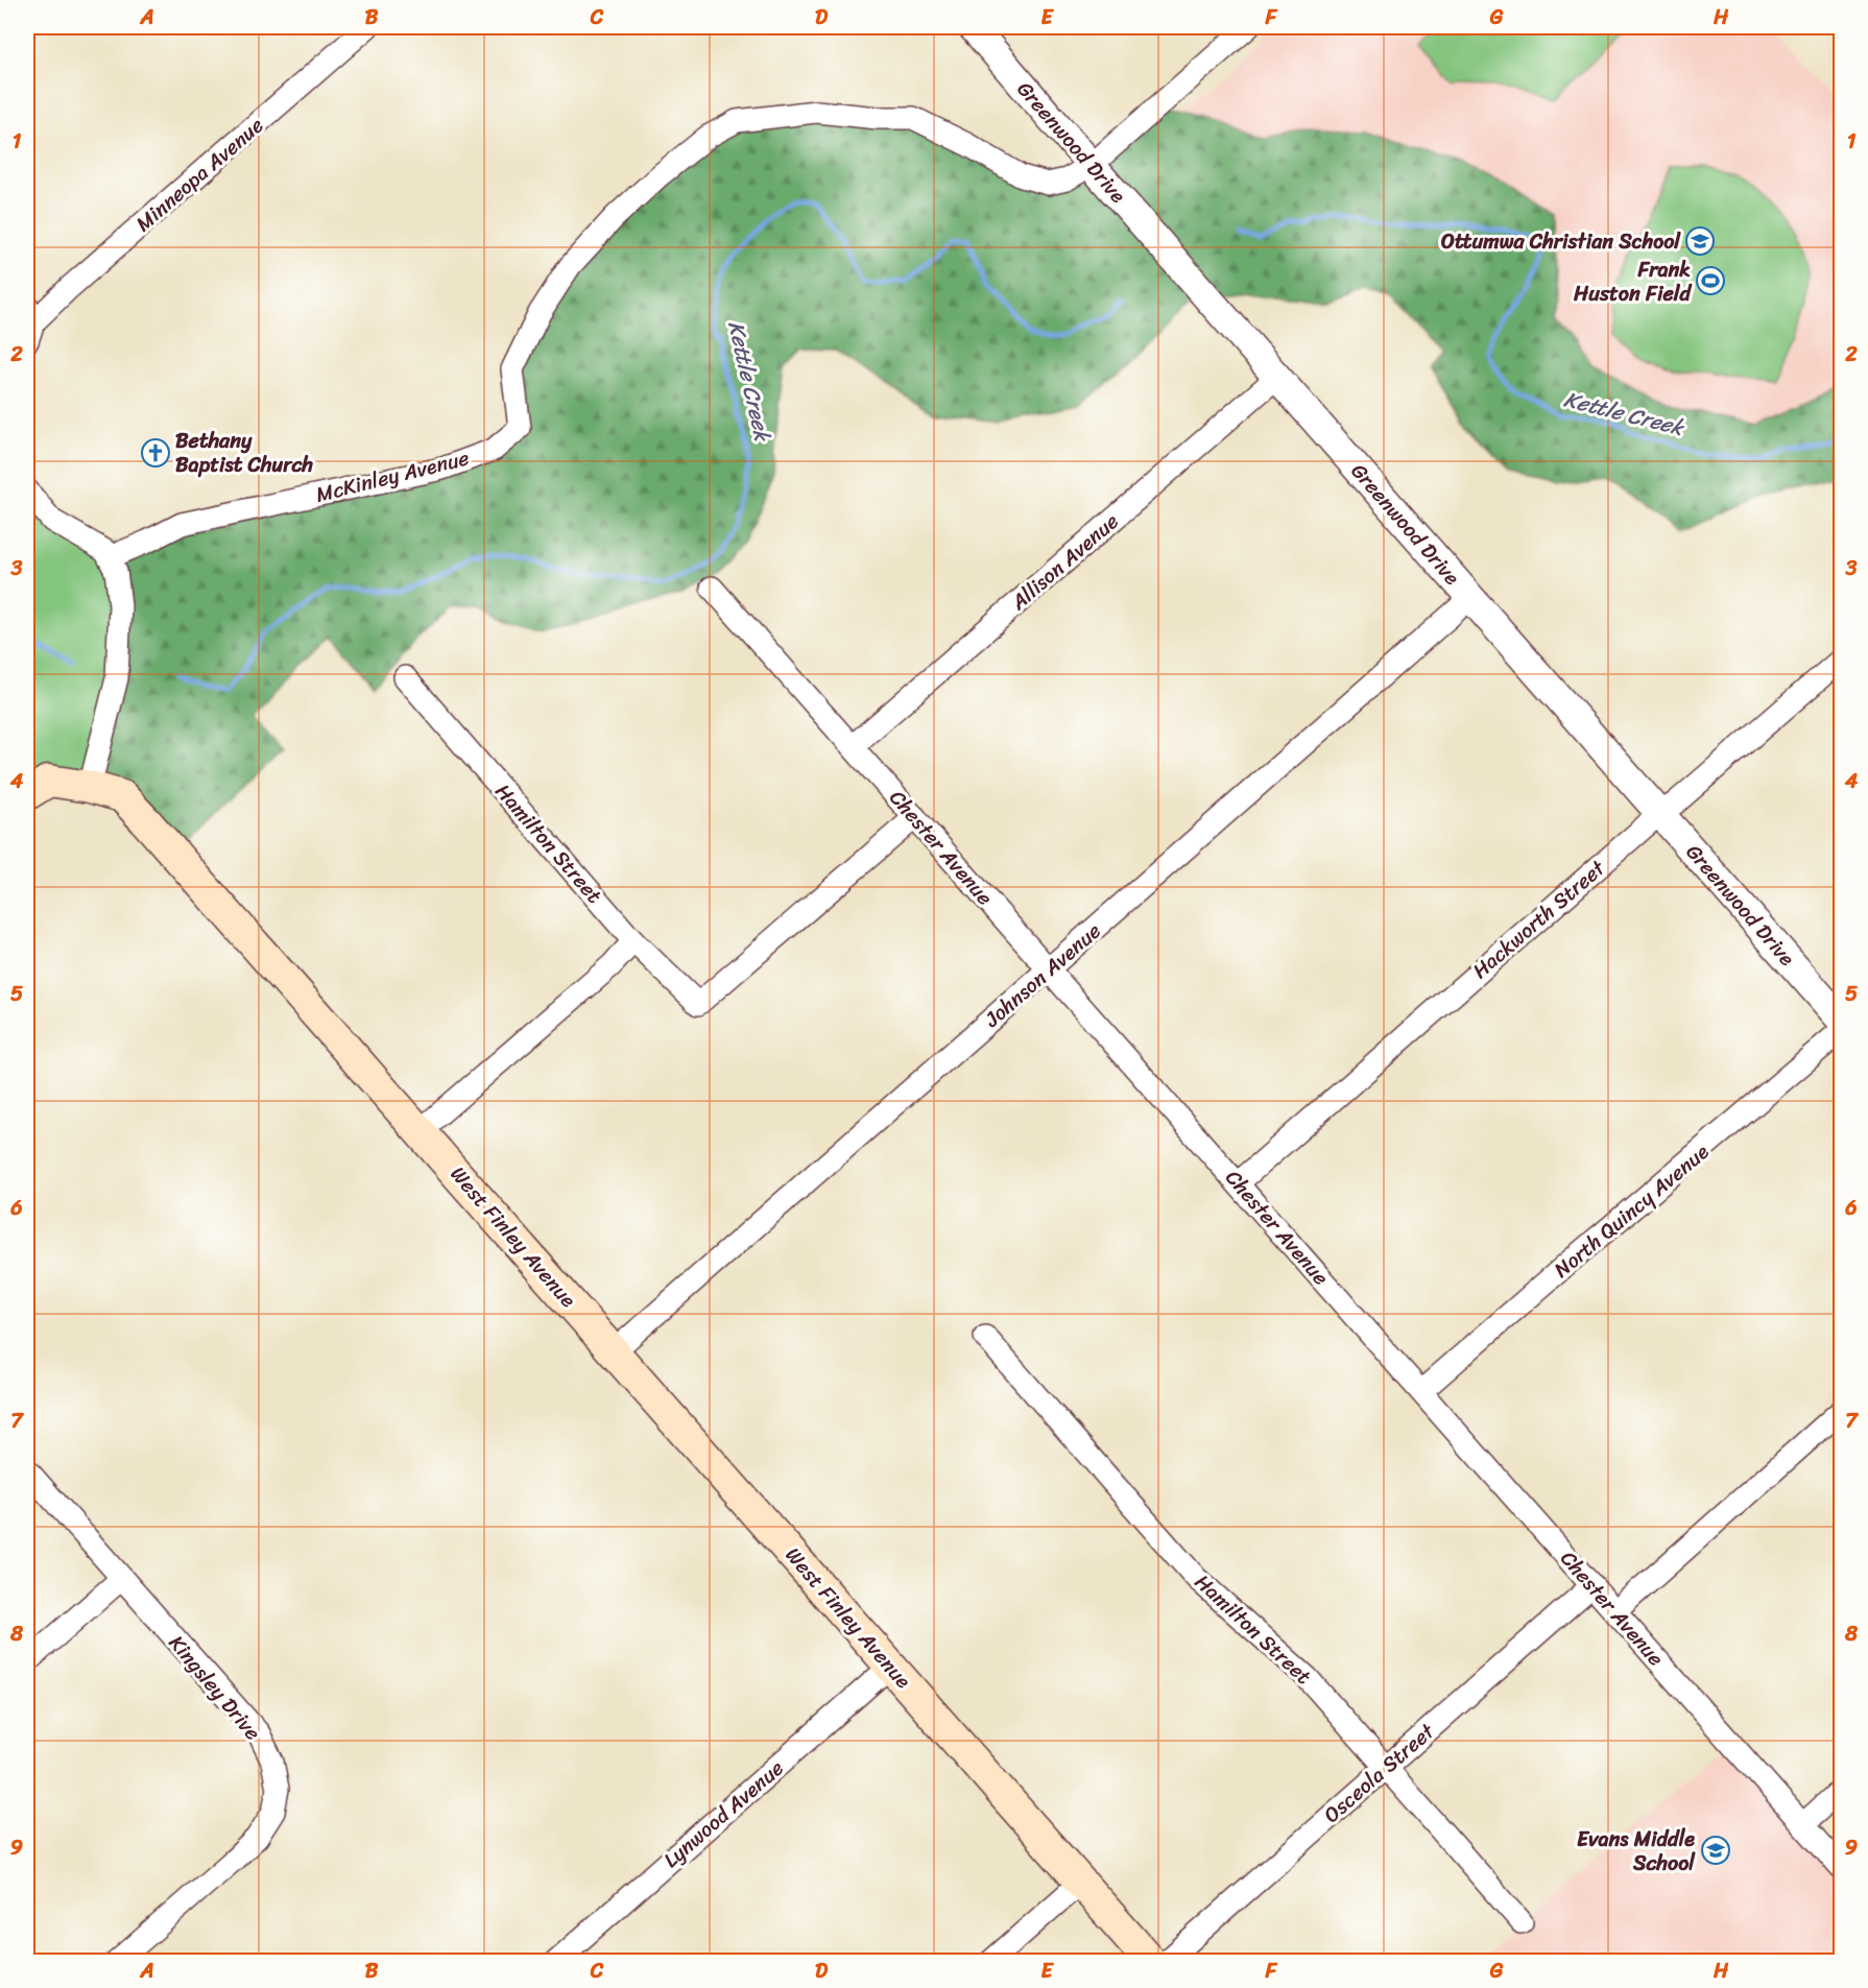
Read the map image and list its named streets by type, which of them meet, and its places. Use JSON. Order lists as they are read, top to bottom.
{
  "streets": {
    "main road": ["West Finley Avenue"],
    "street": [
      "Greenwood Drive",
      "Minneopa Avenue",
      "McKinley Avenue",
      "Allison Avenue",
      "Hamilton Street",
      "Chester Avenue",
      "Hackworth Street",
      "Johnson Avenue",
      "North Quincy Avenue",
      "Kingsley Drive",
      "Osceola Street",
      "Lynwood Avenue"
    ]
  },
  "crossings": [
    ["Greenwood Drive", "McKinley Avenue"],
    ["Greenwood Drive", "Allison Avenue"],
    ["Greenwood Drive", "Hackworth Street"],
    ["Greenwood Drive", "Johnson Avenue"],
    ["Allison Avenue", "Chester Avenue"],
    ["Hamilton Street", "Chester Avenue"],
    ["Hamilton Street", "Osceola Street"],
    ["Chester Avenue", "Hackworth Street"],
    ["Chester Avenue", "Johnson Avenue"],
    ["Chester Avenue", "North Quincy Avenue"],
    ["Chester Avenue", "Osceola Street"],
    ["Johnson Avenue", "West Finley Avenue"],
    ["West Finley Avenue", "Lynwood Avenue"]
  ],
  "water": ["Kettle Creek"],
  "places": {
    "school or university": ["Ottumwa Christian School", "Evans Middle School"],
    "sports": ["Frank Huston Field"],
    "church": ["Bethany Baptist Church"]
  },
  "grid": {
    "columns": [
      "A",
      "B",
      "C",
      "D",
      "E",
      "F",
      "G",
      "H"
    ],
    "rows": [
      "1",
      "2",
      "3",
      "4",
      "5",
      "6",
      "7",
      "8",
      "9"
    ]
  }
}
